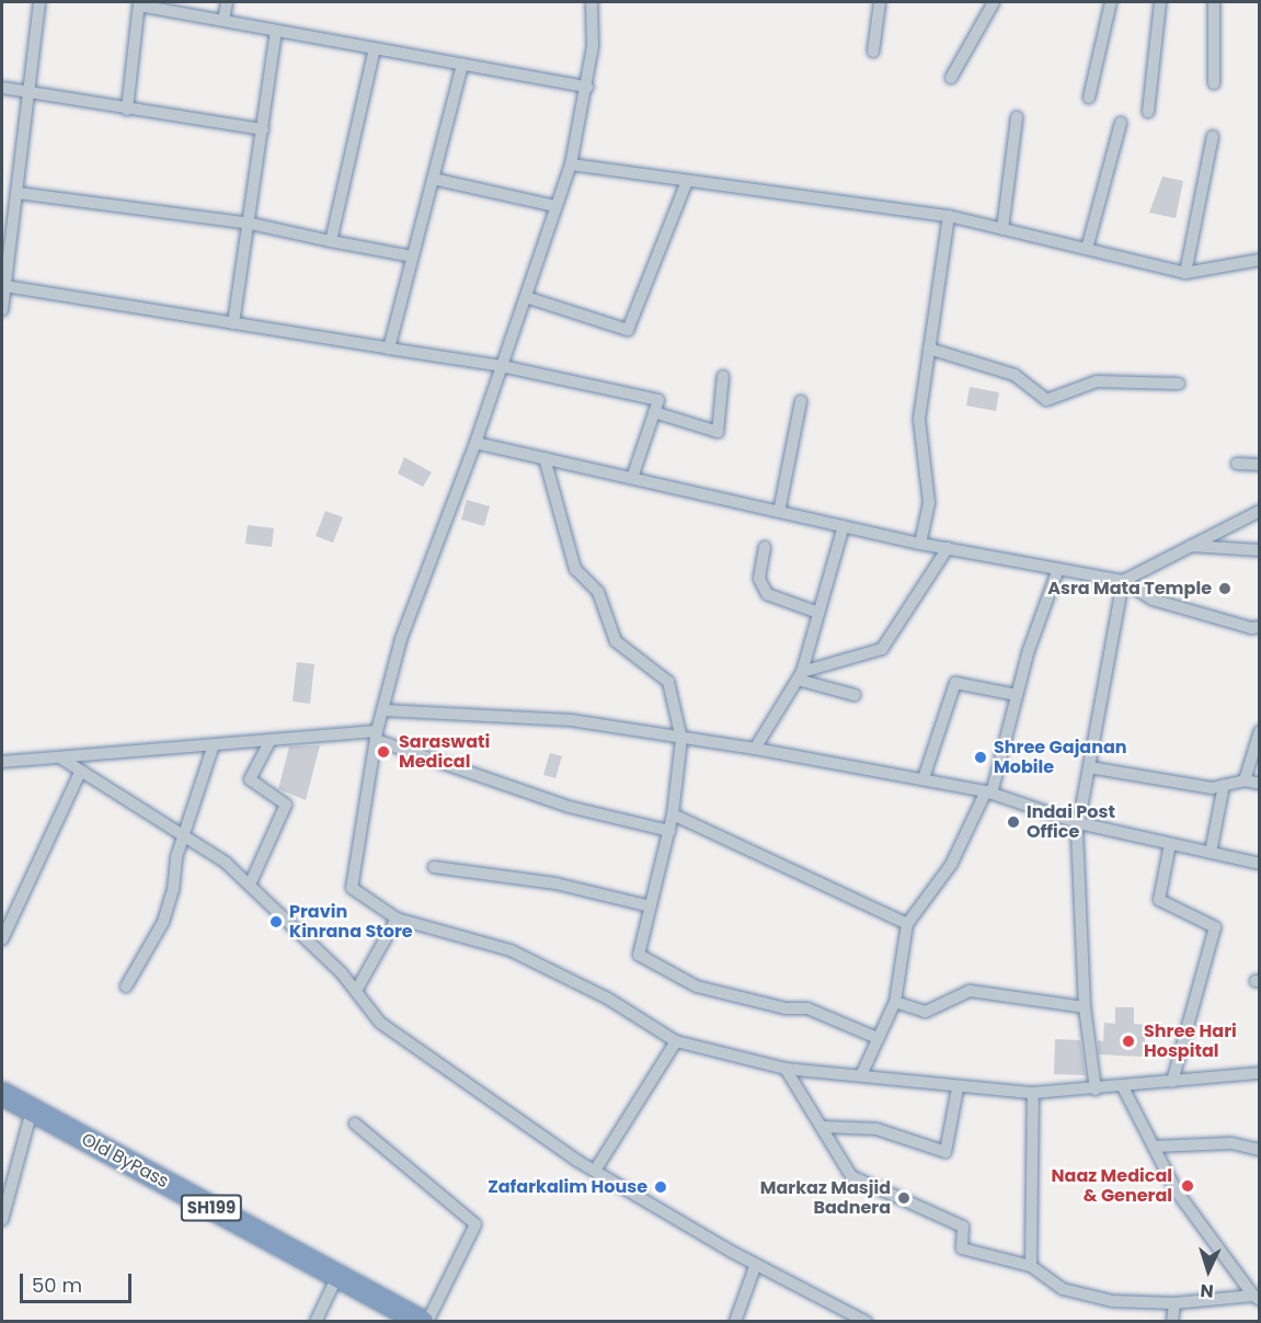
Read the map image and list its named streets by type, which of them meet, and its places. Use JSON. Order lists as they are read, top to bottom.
{
  "streets": {
    "highway": ["Old ByPass", "SH199"]
  },
  "places": [
    "Asra Mata Temple",
    "Saraswati Medical",
    "Shree Gajanan Mobile",
    "Indai Post Office",
    "Pravin Kinrana Store",
    "Shree Hari Hospital",
    "Naaz Medical & General",
    "Zafarkalim House",
    "Markaz Masjid Badnera"
  ],
  "scale_bar": "50 m",
  "north": "bottom"
}
